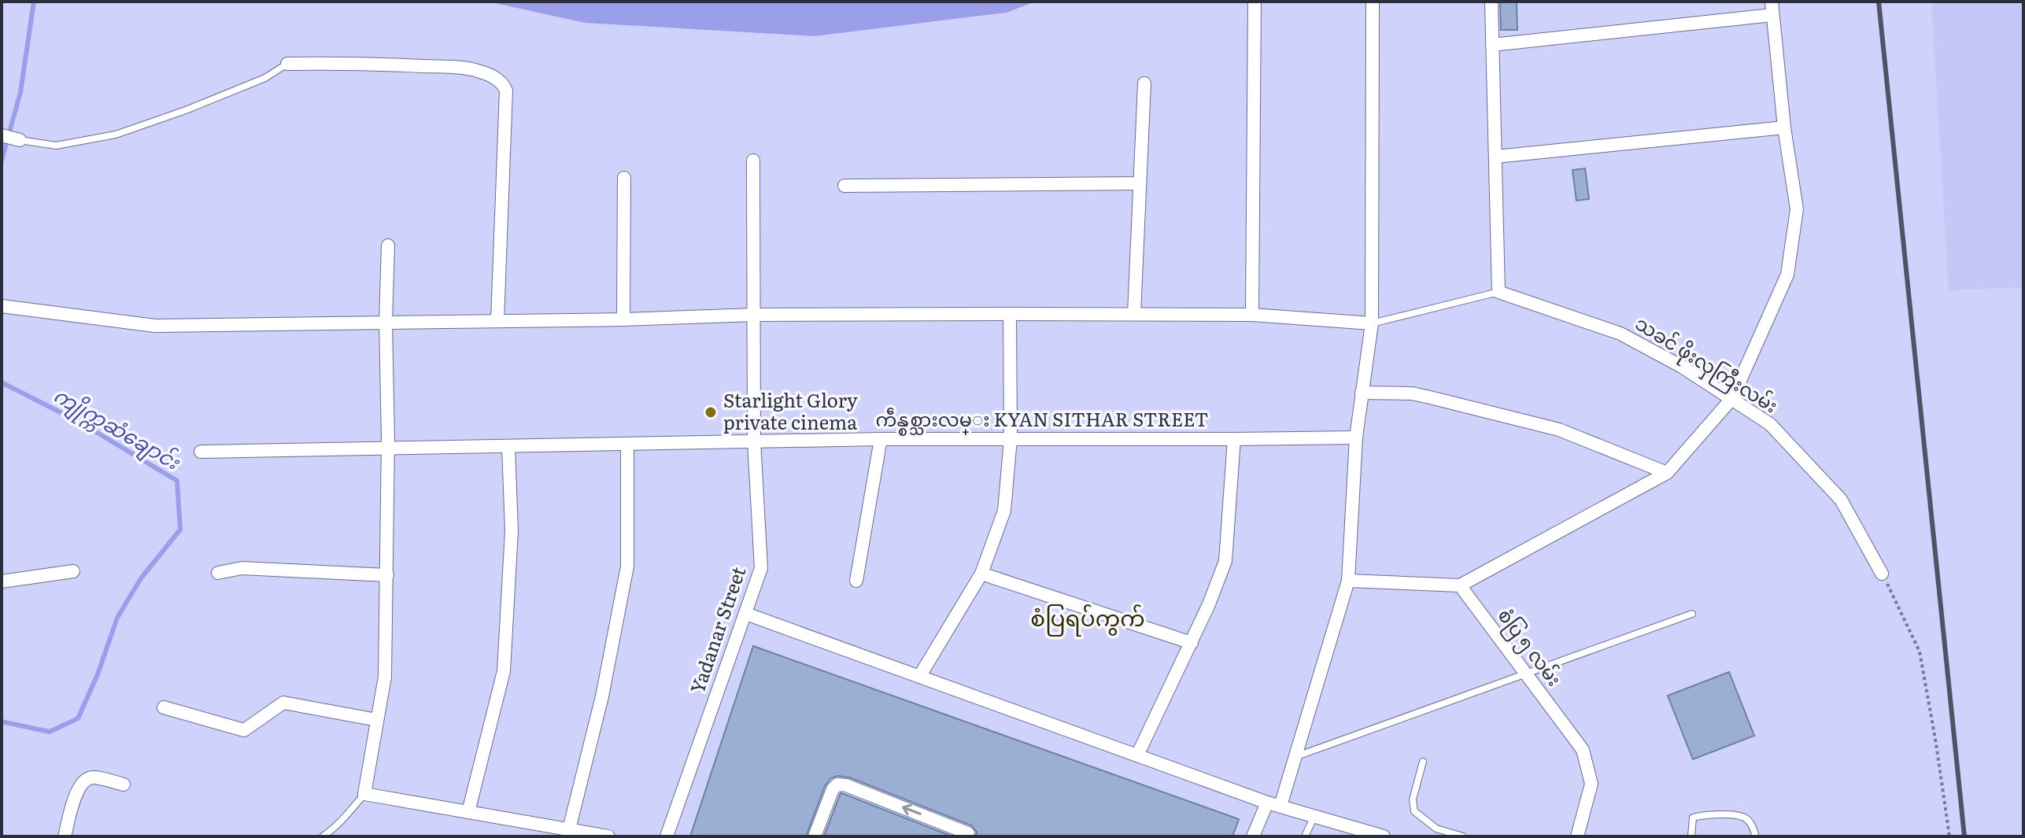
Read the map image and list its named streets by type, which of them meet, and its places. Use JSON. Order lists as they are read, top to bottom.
{
  "streets": {
    "street": [
      "သခင် ဖိုးလှကြီးလမ်း",
      "ကဵန္စစ္သားလမ္း KYAN SITHAR STREET",
      "Yadanar Street",
      "စံပြ ၅ လမ်း"
    ]
  },
  "crossings": [
    ["ကဵန္စစ္သားလမ္း KYAN SITHAR STREET", "Yadanar Street"]
  ],
  "districts": ["စံပြရပ်ကွက်"],
  "water": ["ကျိုက္ကဆံချောင်း"],
  "places": ["Starlight Glory private cinema"]
}
